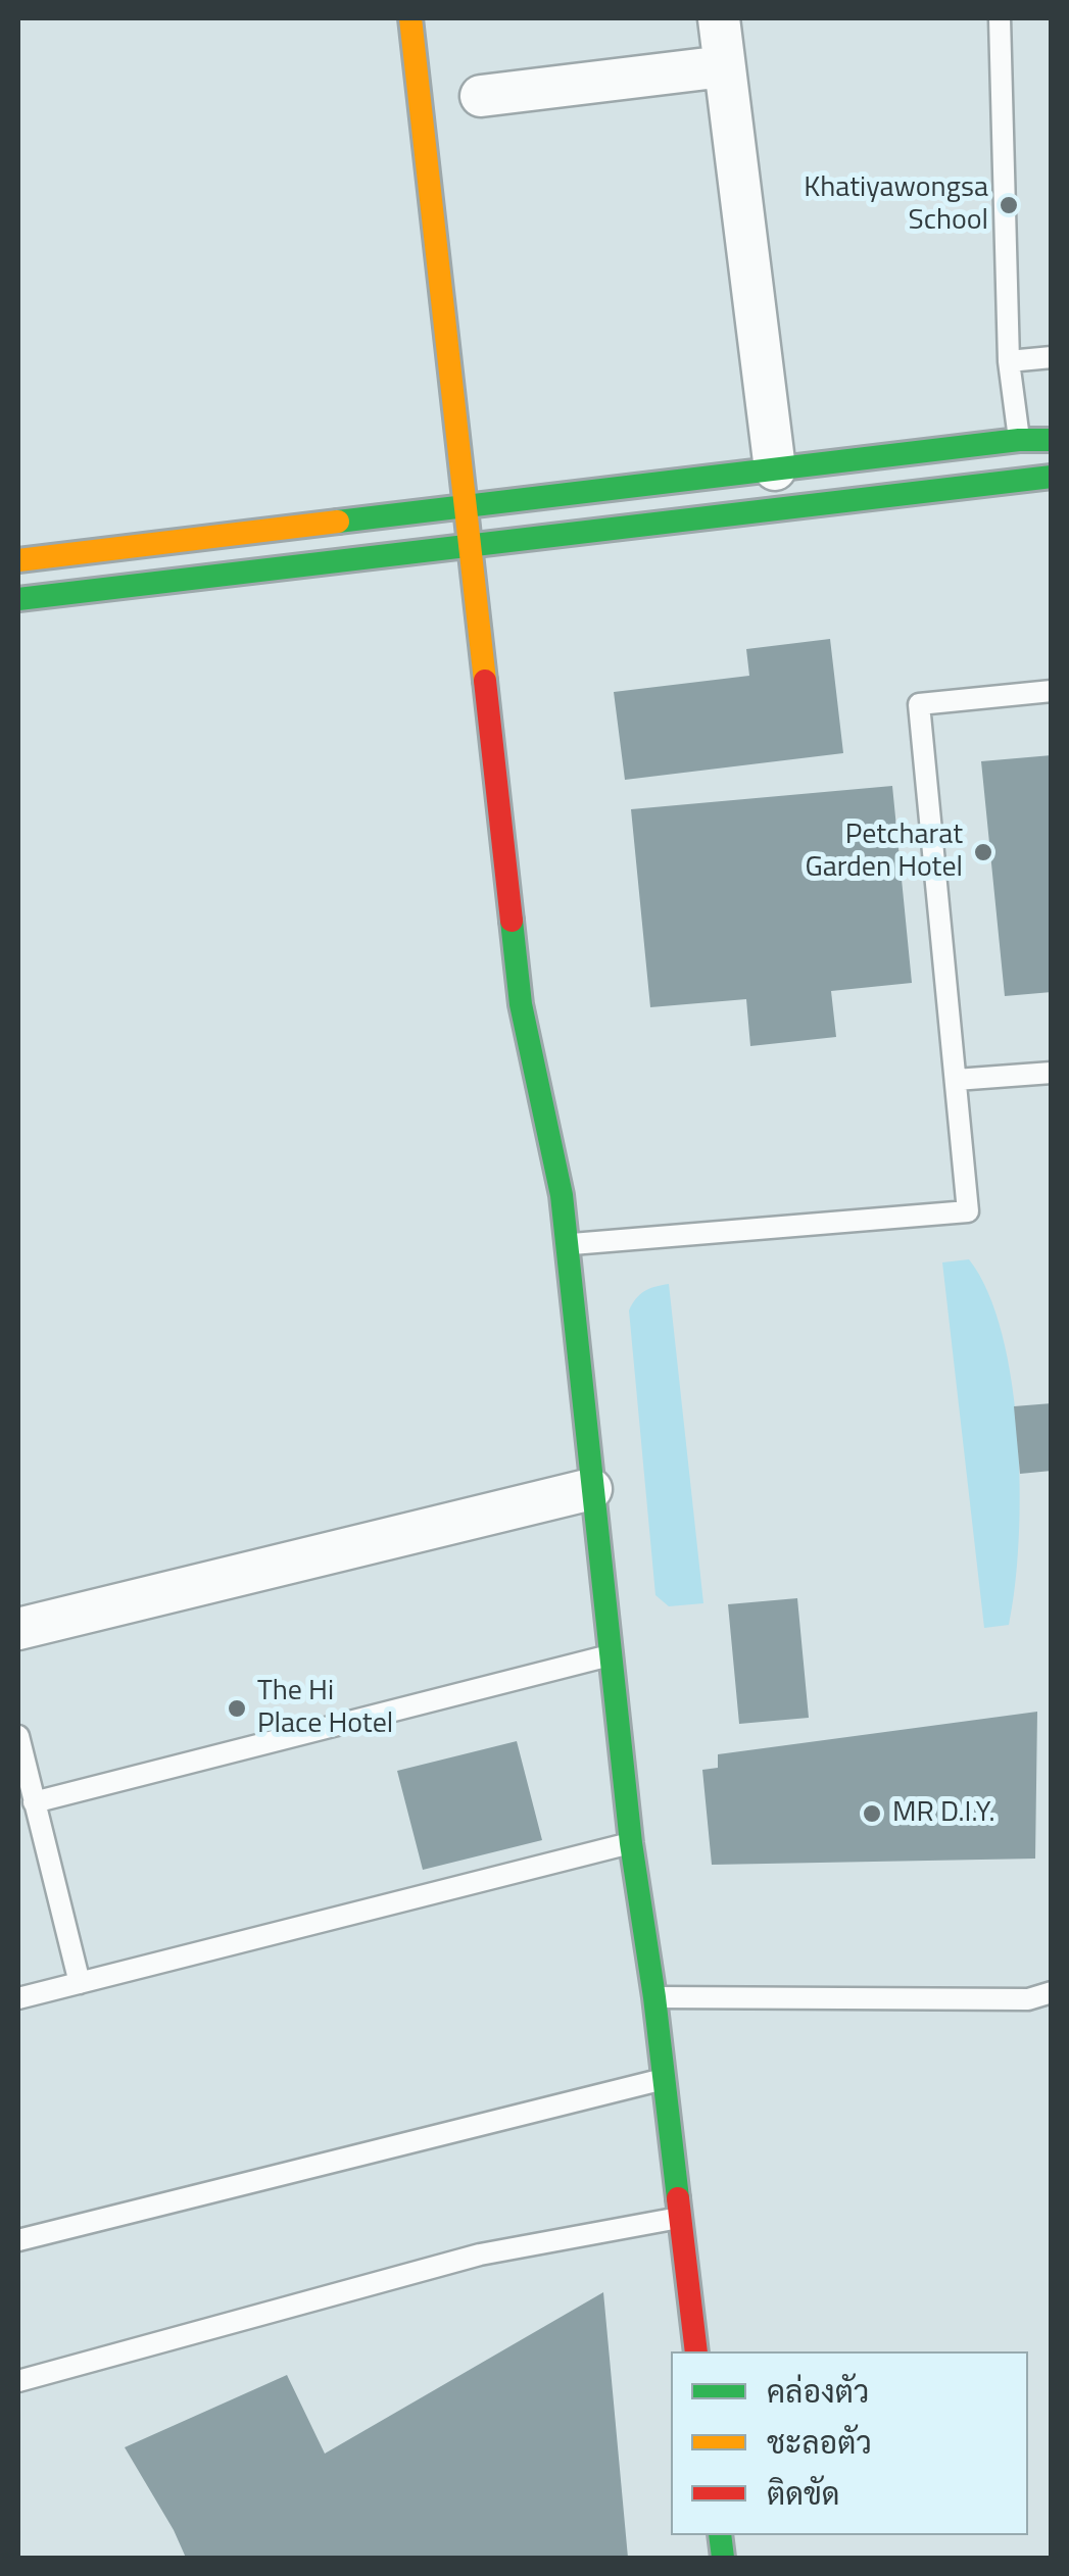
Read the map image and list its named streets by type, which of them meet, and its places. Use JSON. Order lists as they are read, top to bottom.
{
  "places": [
    "Khatiyawongsa School",
    "Petcharat Garden Hotel",
    "The Hi Place Hotel",
    "MR D.I.Y."
  ],
  "legend": ["คล่องตัว", "ชะลอตัว", "ติดขัด"]
}
